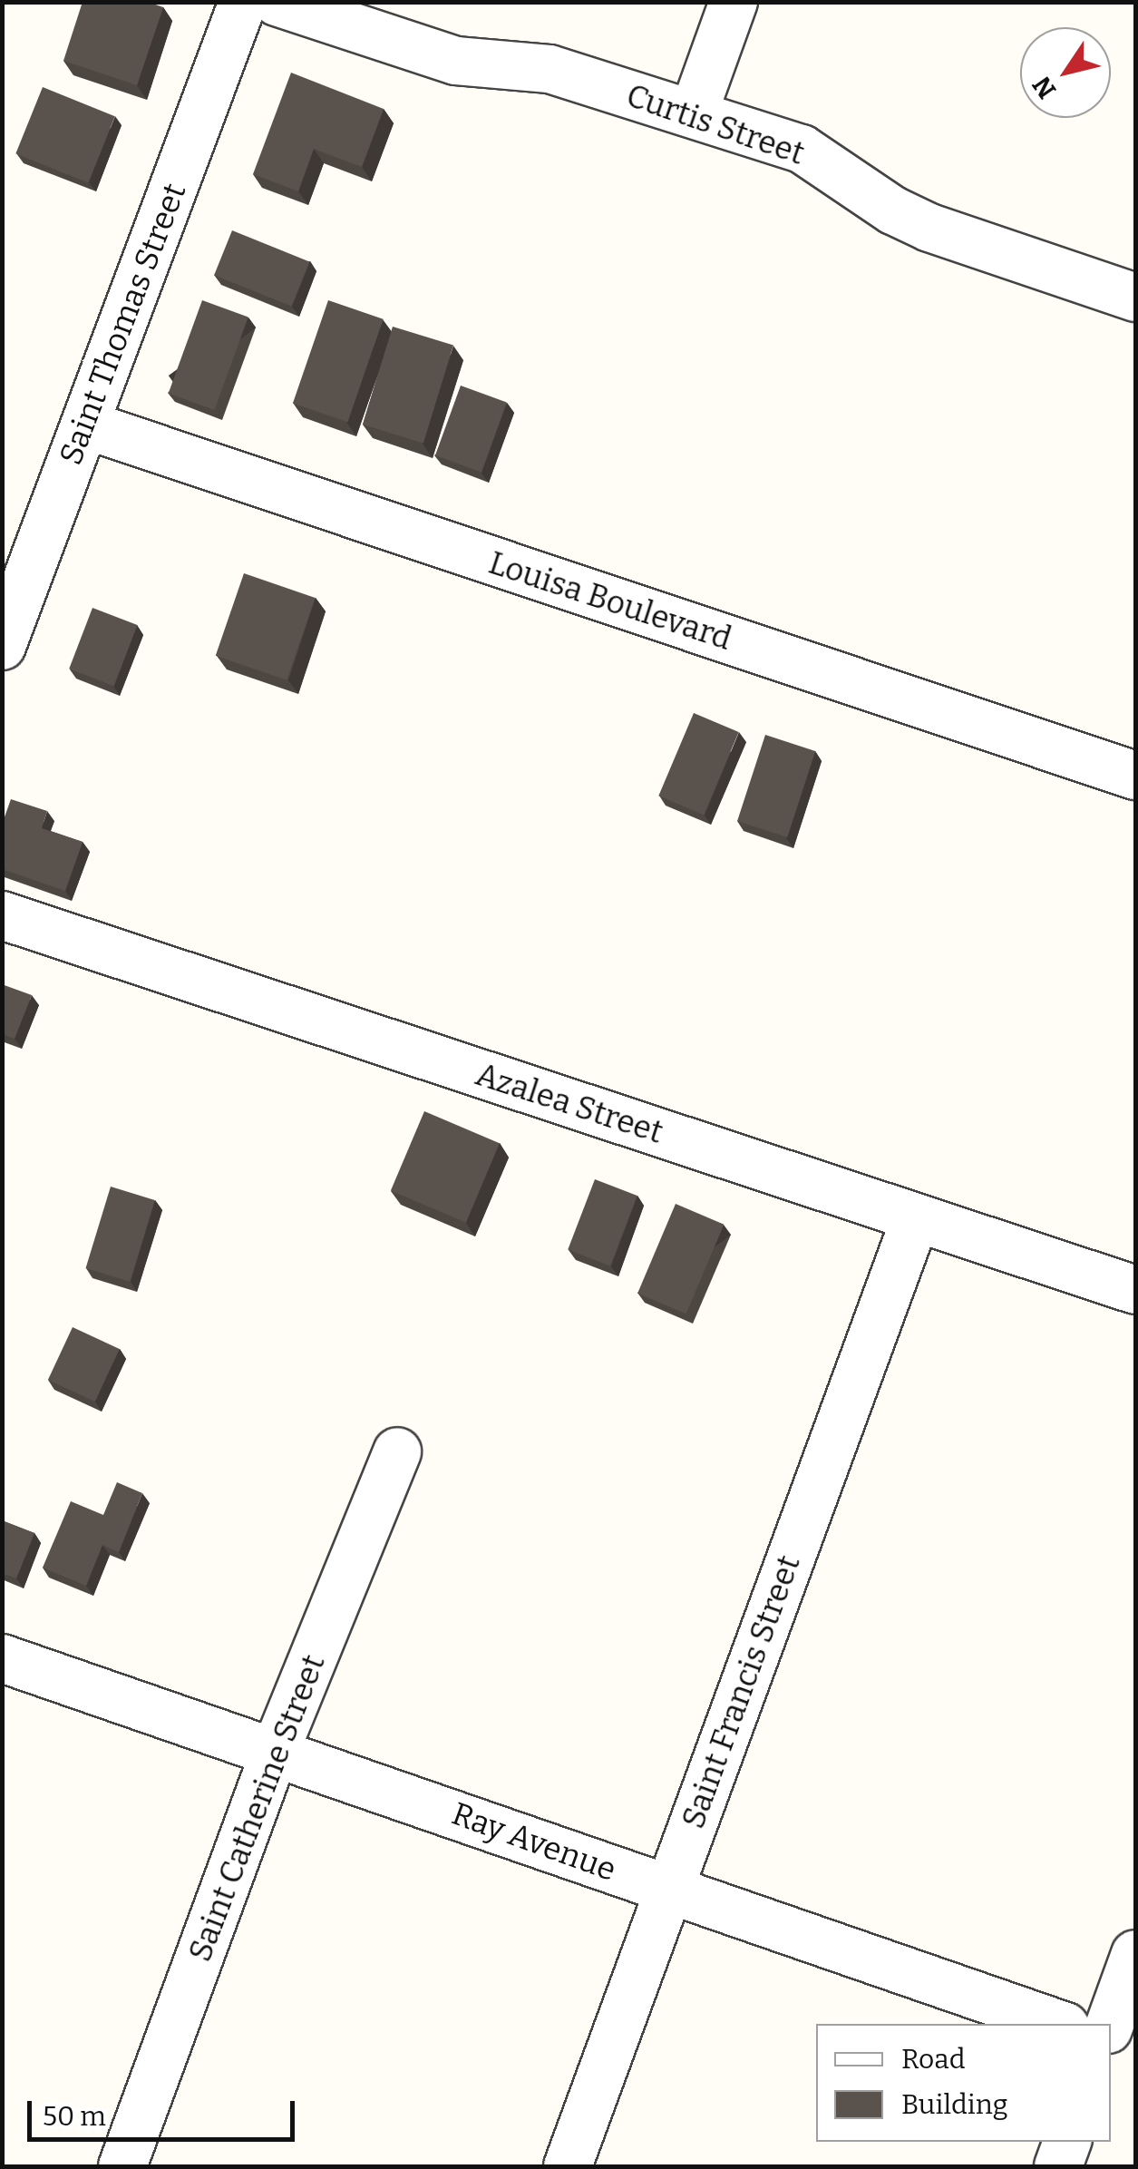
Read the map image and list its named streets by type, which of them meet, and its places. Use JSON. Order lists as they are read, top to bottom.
{
  "streets": {
    "street": [
      "Curtis Street",
      "Saint Thomas Street",
      "Louisa Boulevard",
      "Azalea Street",
      "Saint Francis Street",
      "Saint Catherine Street",
      "Ray Avenue"
    ]
  },
  "crossings": [
    ["Saint Thomas Street", "Louisa Boulevard"],
    ["Azalea Street", "Saint Francis Street"],
    ["Saint Francis Street", "Ray Avenue"],
    ["Saint Catherine Street", "Ray Avenue"]
  ],
  "legend": ["Road", "Building"],
  "scale_bar": "50 m",
  "north": "bottom left"
}
